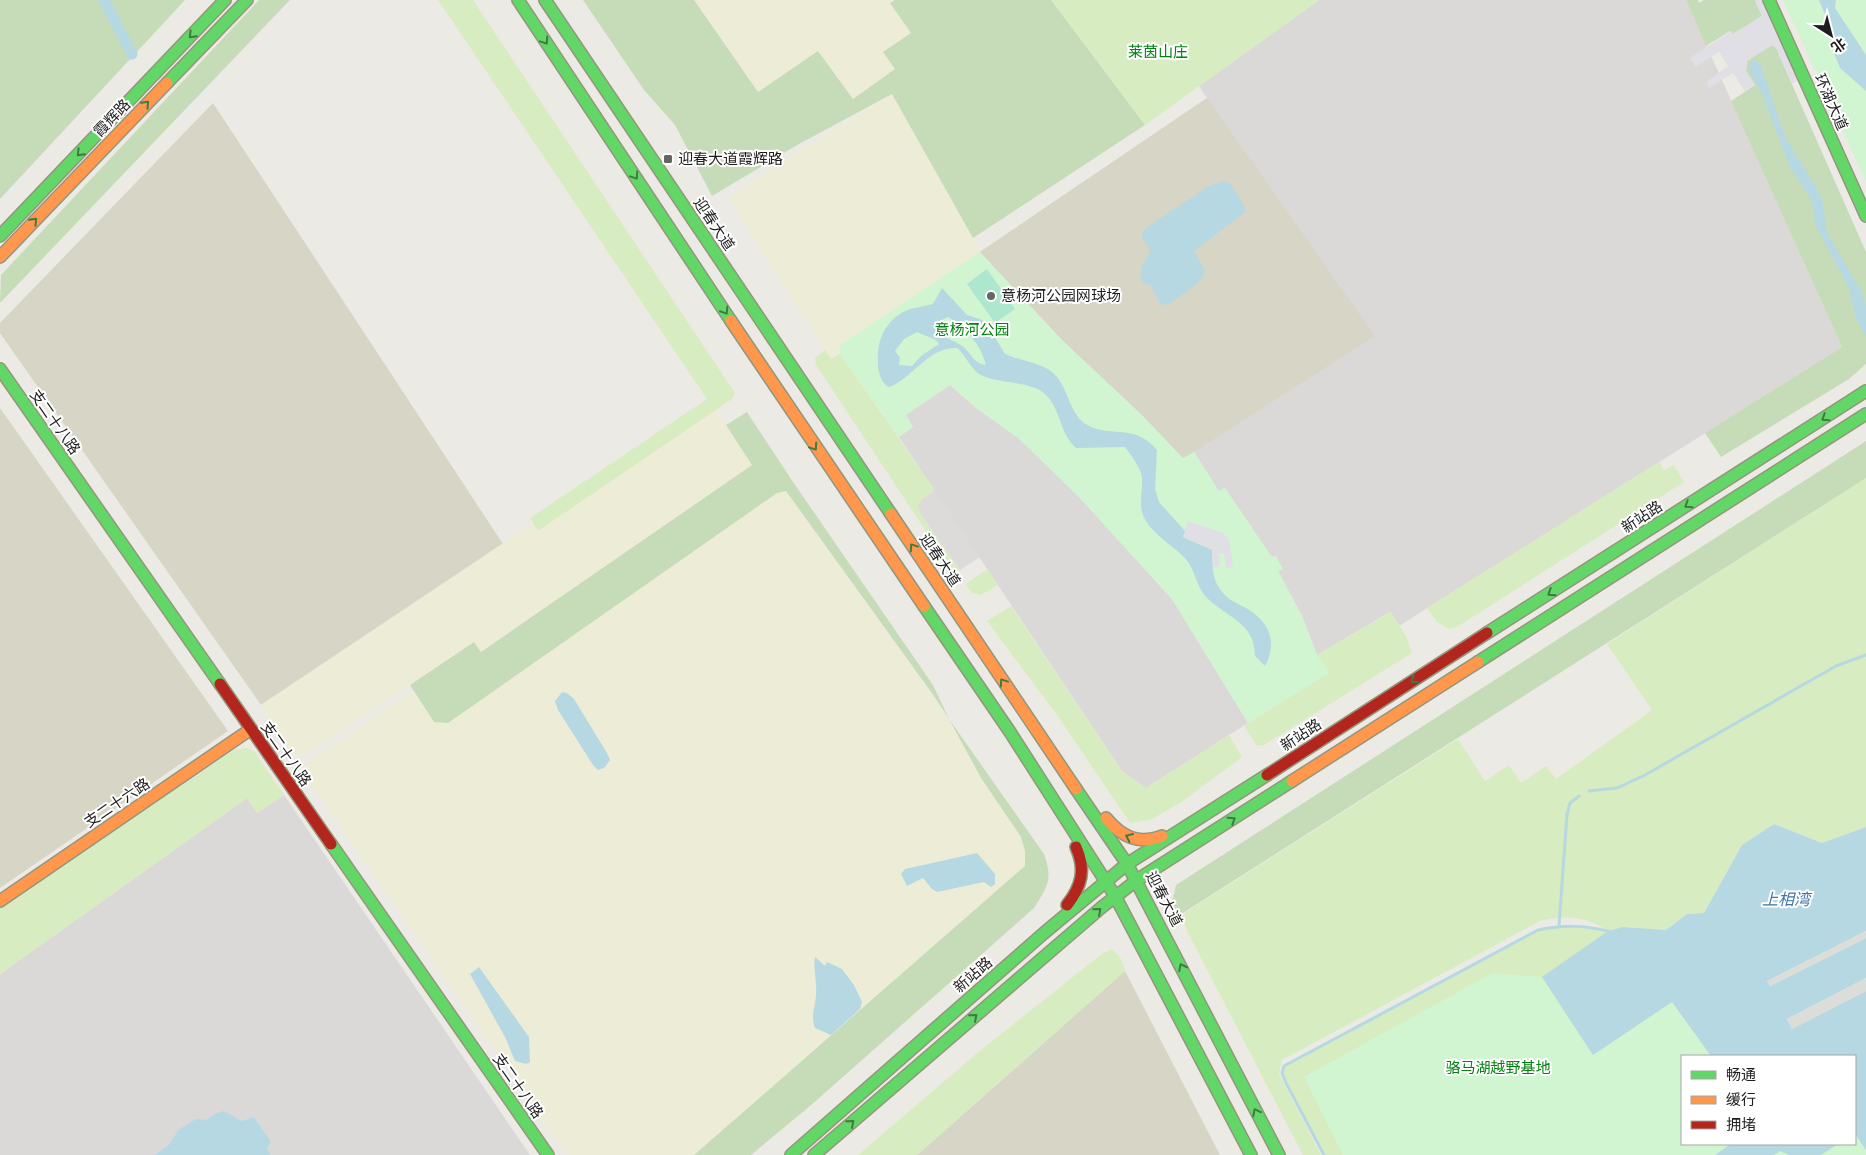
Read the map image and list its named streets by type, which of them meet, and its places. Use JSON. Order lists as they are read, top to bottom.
{
  "streets": {
    "street": [
      "环湖大道",
      "霞辉路",
      "迎春大道",
      "支二十八路",
      "新站路",
      "支二十六路"
    ]
  },
  "crossings": [
    ["迎春大道", "新站路"],
    ["支二十八路", "支二十六路"]
  ],
  "water": ["上相湾"],
  "parks": ["莱茵山庄", "意杨河公园", "骆马湖越野基地"],
  "places": {
    "transit": ["迎春大道霞辉路"],
    "other": ["意杨河公园网球场"]
  },
  "legend": ["畅通", "缓行", "拥堵"],
  "north": "bottom right"
}
